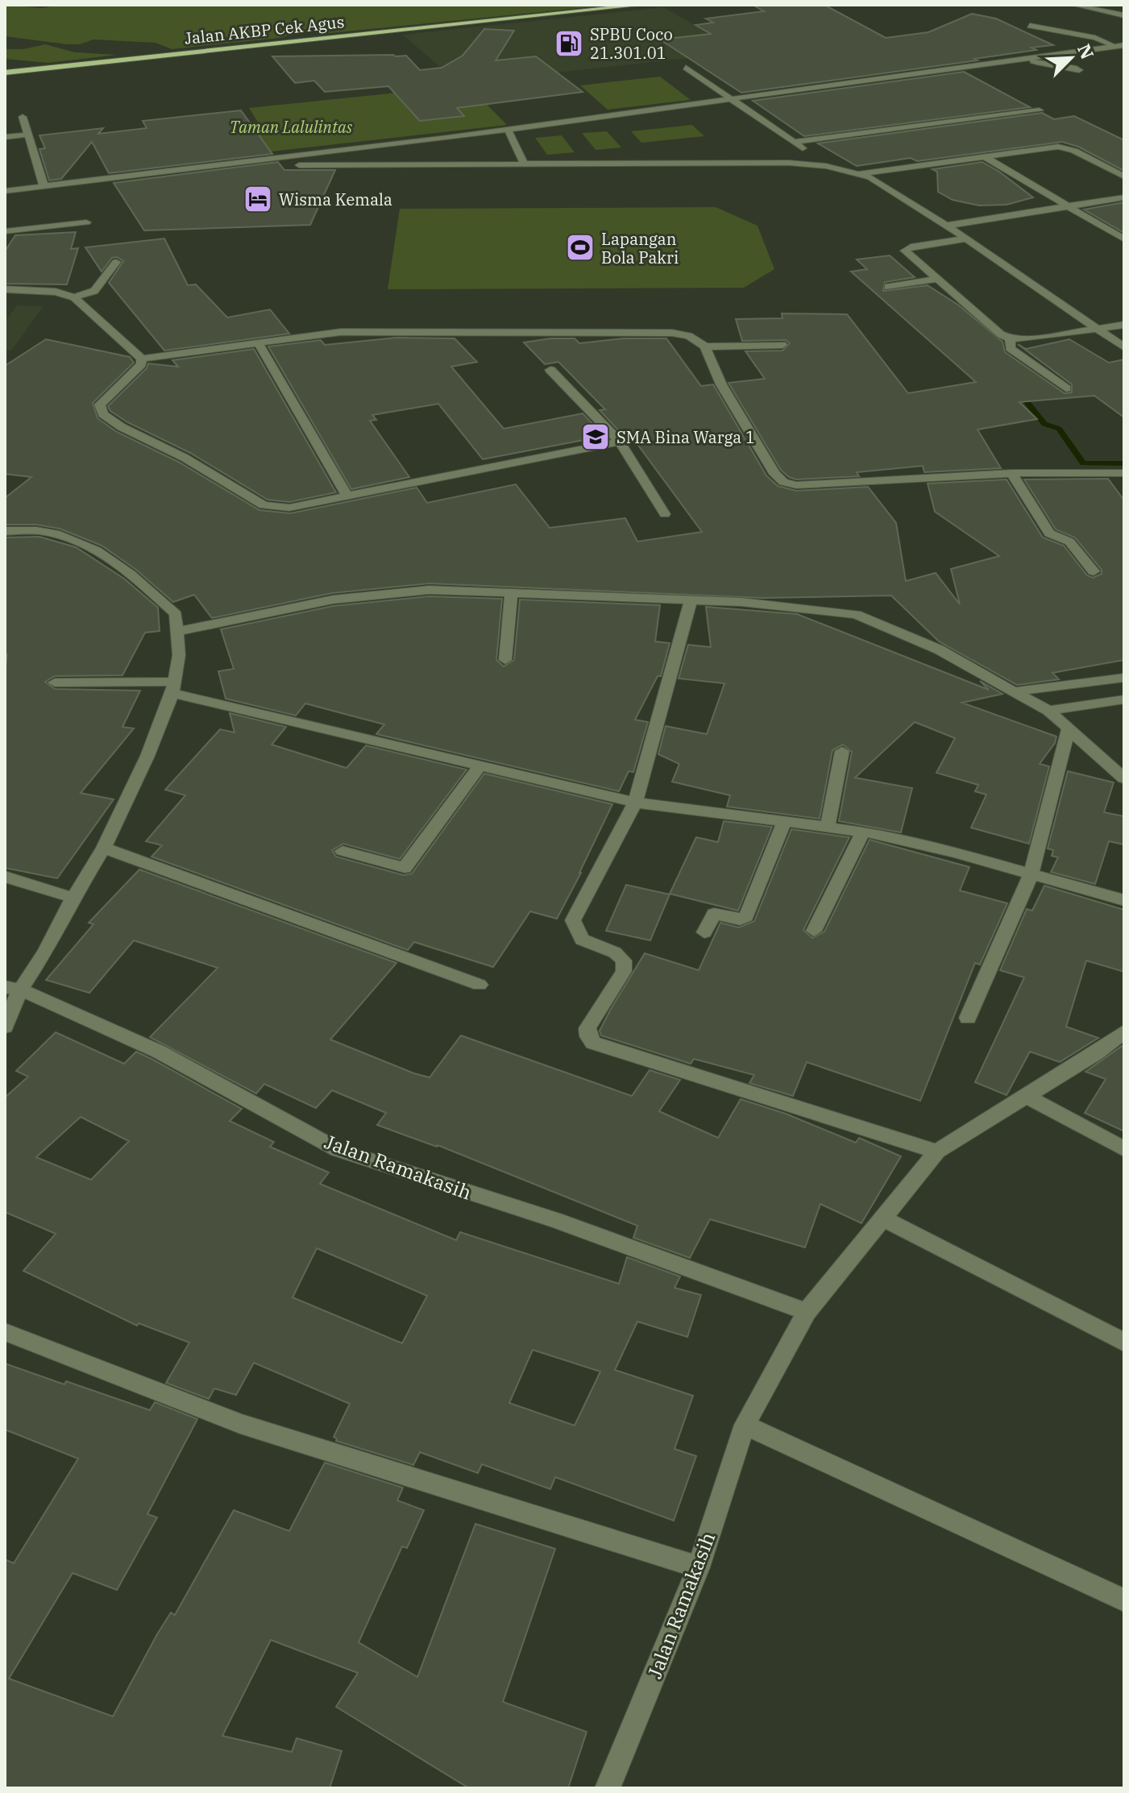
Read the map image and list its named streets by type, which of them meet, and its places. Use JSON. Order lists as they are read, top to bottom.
{
  "streets": {
    "main road": ["Jalan AKBP Cek Agus"],
    "street": ["Jalan Ramakasih"]
  },
  "parks": ["Taman Lalulintas"],
  "places": {
    "fuel station": ["SPBU Coco 21.301.01"],
    "hotel": ["Wisma Kemala"],
    "sports": ["Lapangan Bola Pakri"],
    "school or university": ["SMA Bina Warga 1"]
  },
  "north": "top right"
}
